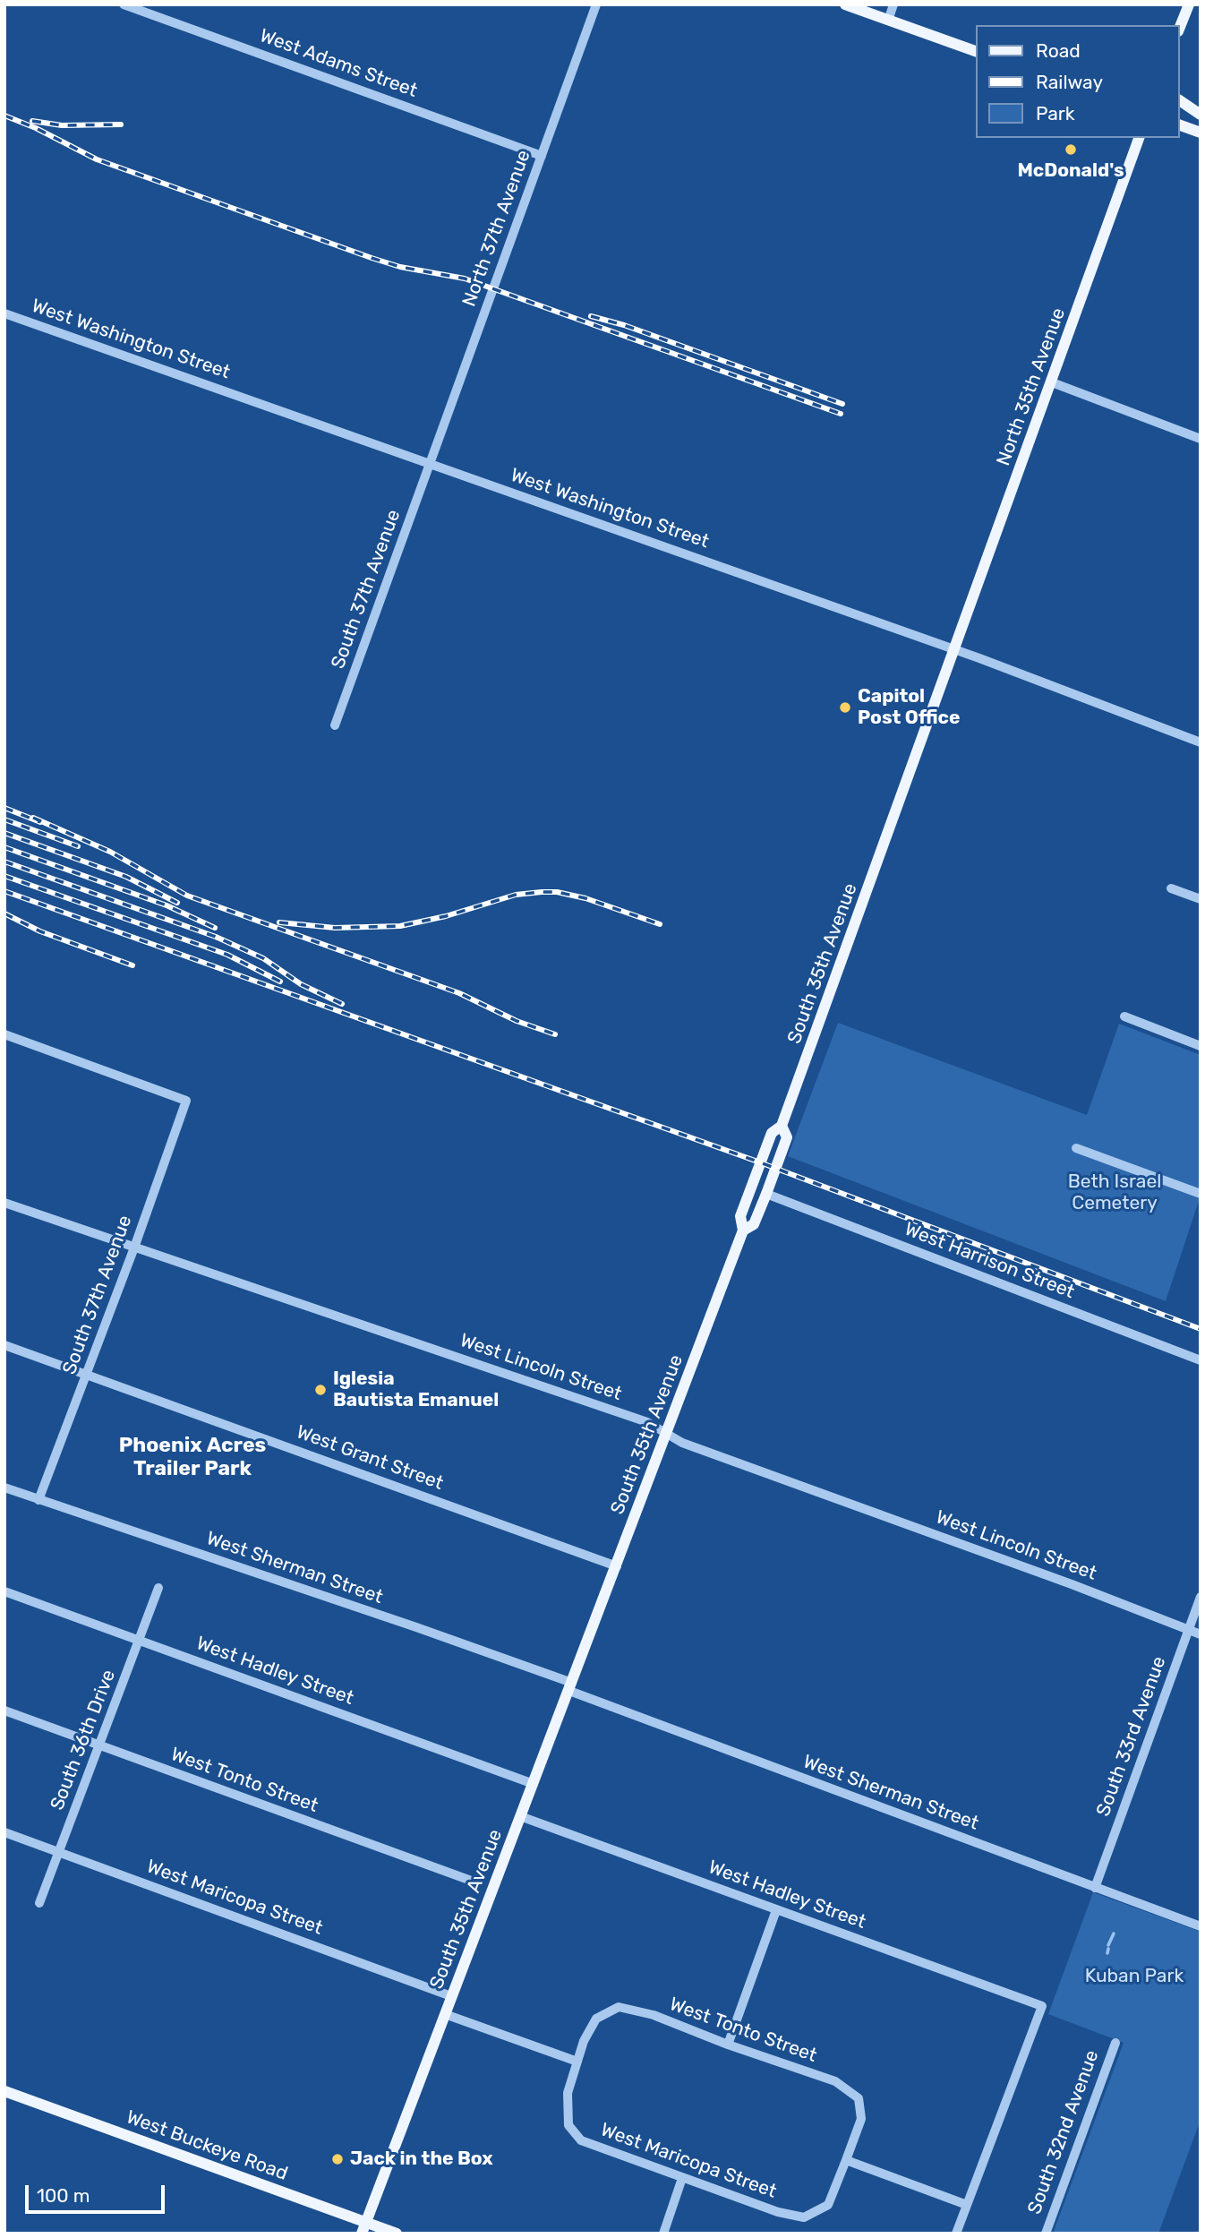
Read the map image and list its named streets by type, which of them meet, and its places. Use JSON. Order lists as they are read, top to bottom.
{
  "streets": {
    "main road": ["North 35th Avenue", "South 35th Avenue", "West Buckeye Road"],
    "street": [
      "West Adams Street",
      "North 37th Avenue",
      "West Washington Street",
      "South 37th Avenue",
      "West Harrison Street",
      "West Lincoln Street",
      "West Grant Street",
      "West Sherman Street",
      "West Hadley Street",
      "South 33rd Avenue",
      "South 36th Drive",
      "West Tonto Street",
      "West Maricopa Street",
      "South 32nd Avenue"
    ]
  },
  "crossings": [
    ["West Adams Street", "North 37th Avenue"],
    ["North 37th Avenue", "West Washington Street"],
    ["North 37th Avenue", "South 37th Avenue"],
    ["West Washington Street", "North 35th Avenue"],
    ["West Washington Street", "South 37th Avenue"],
    ["West Washington Street", "South 35th Avenue"],
    ["North 35th Avenue", "South 35th Avenue"],
    ["South 37th Avenue", "West Lincoln Street"],
    ["South 37th Avenue", "West Grant Street"],
    ["South 37th Avenue", "West Sherman Street"],
    ["South 35th Avenue", "West Lincoln Street"],
    ["South 35th Avenue", "West Grant Street"],
    ["South 35th Avenue", "West Sherman Street"],
    ["South 35th Avenue", "West Hadley Street"],
    ["South 35th Avenue", "West Maricopa Street"],
    ["South 35th Avenue", "West Buckeye Road"],
    ["West Lincoln Street", "South 33rd Avenue"],
    ["West Sherman Street", "South 33rd Avenue"],
    ["West Hadley Street", "South 36th Drive"],
    ["South 36th Drive", "West Tonto Street"],
    ["South 36th Drive", "West Maricopa Street"],
    ["West Tonto Street", "West Maricopa Street"]
  ],
  "districts": ["Phoenix Acres Trailer Park"],
  "parks": ["Beth Israel Cemetery", "Kuban Park"],
  "places": [
    "McDonald's",
    "Capitol Post Office",
    "Iglesia Bautista Emanuel",
    "Jack in the Box"
  ],
  "legend": ["Road", "Railway", "Park"],
  "scale_bar": "100 m"
}
